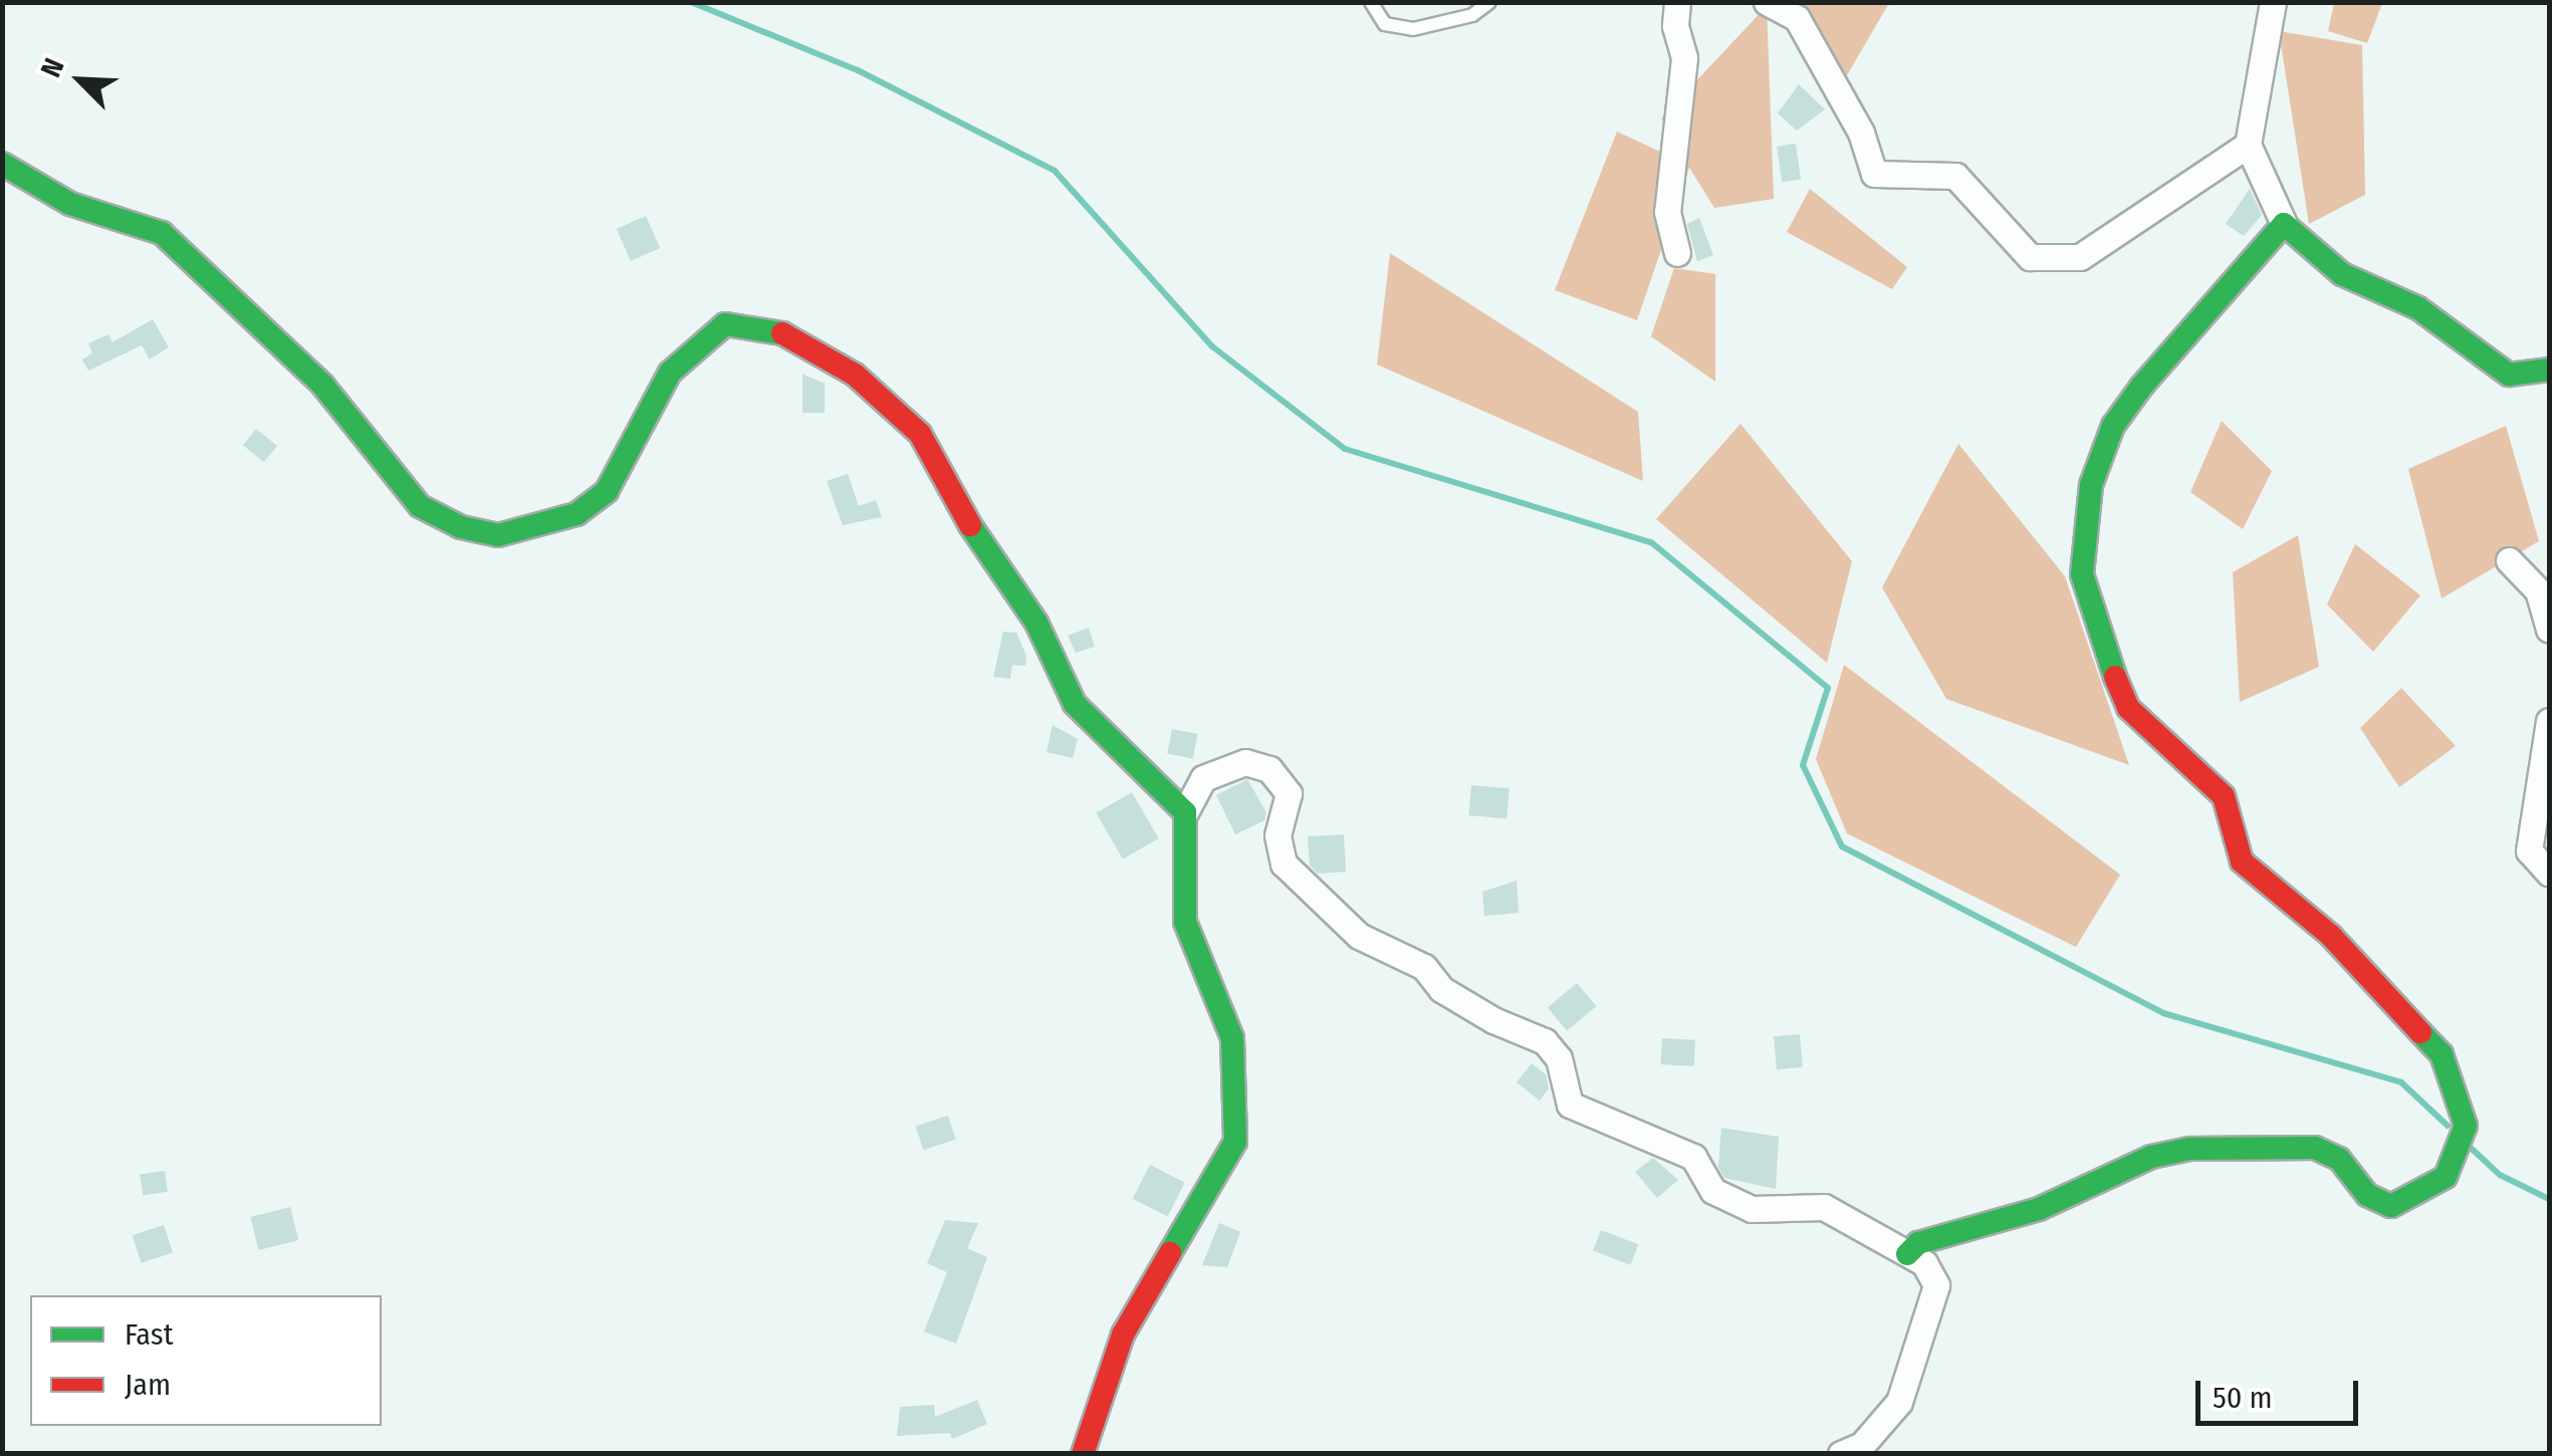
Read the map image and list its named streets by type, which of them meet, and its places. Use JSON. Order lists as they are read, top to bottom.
{
  "legend": ["Fast", "Jam"],
  "scale_bar": "50 m",
  "north": "top left"
}
